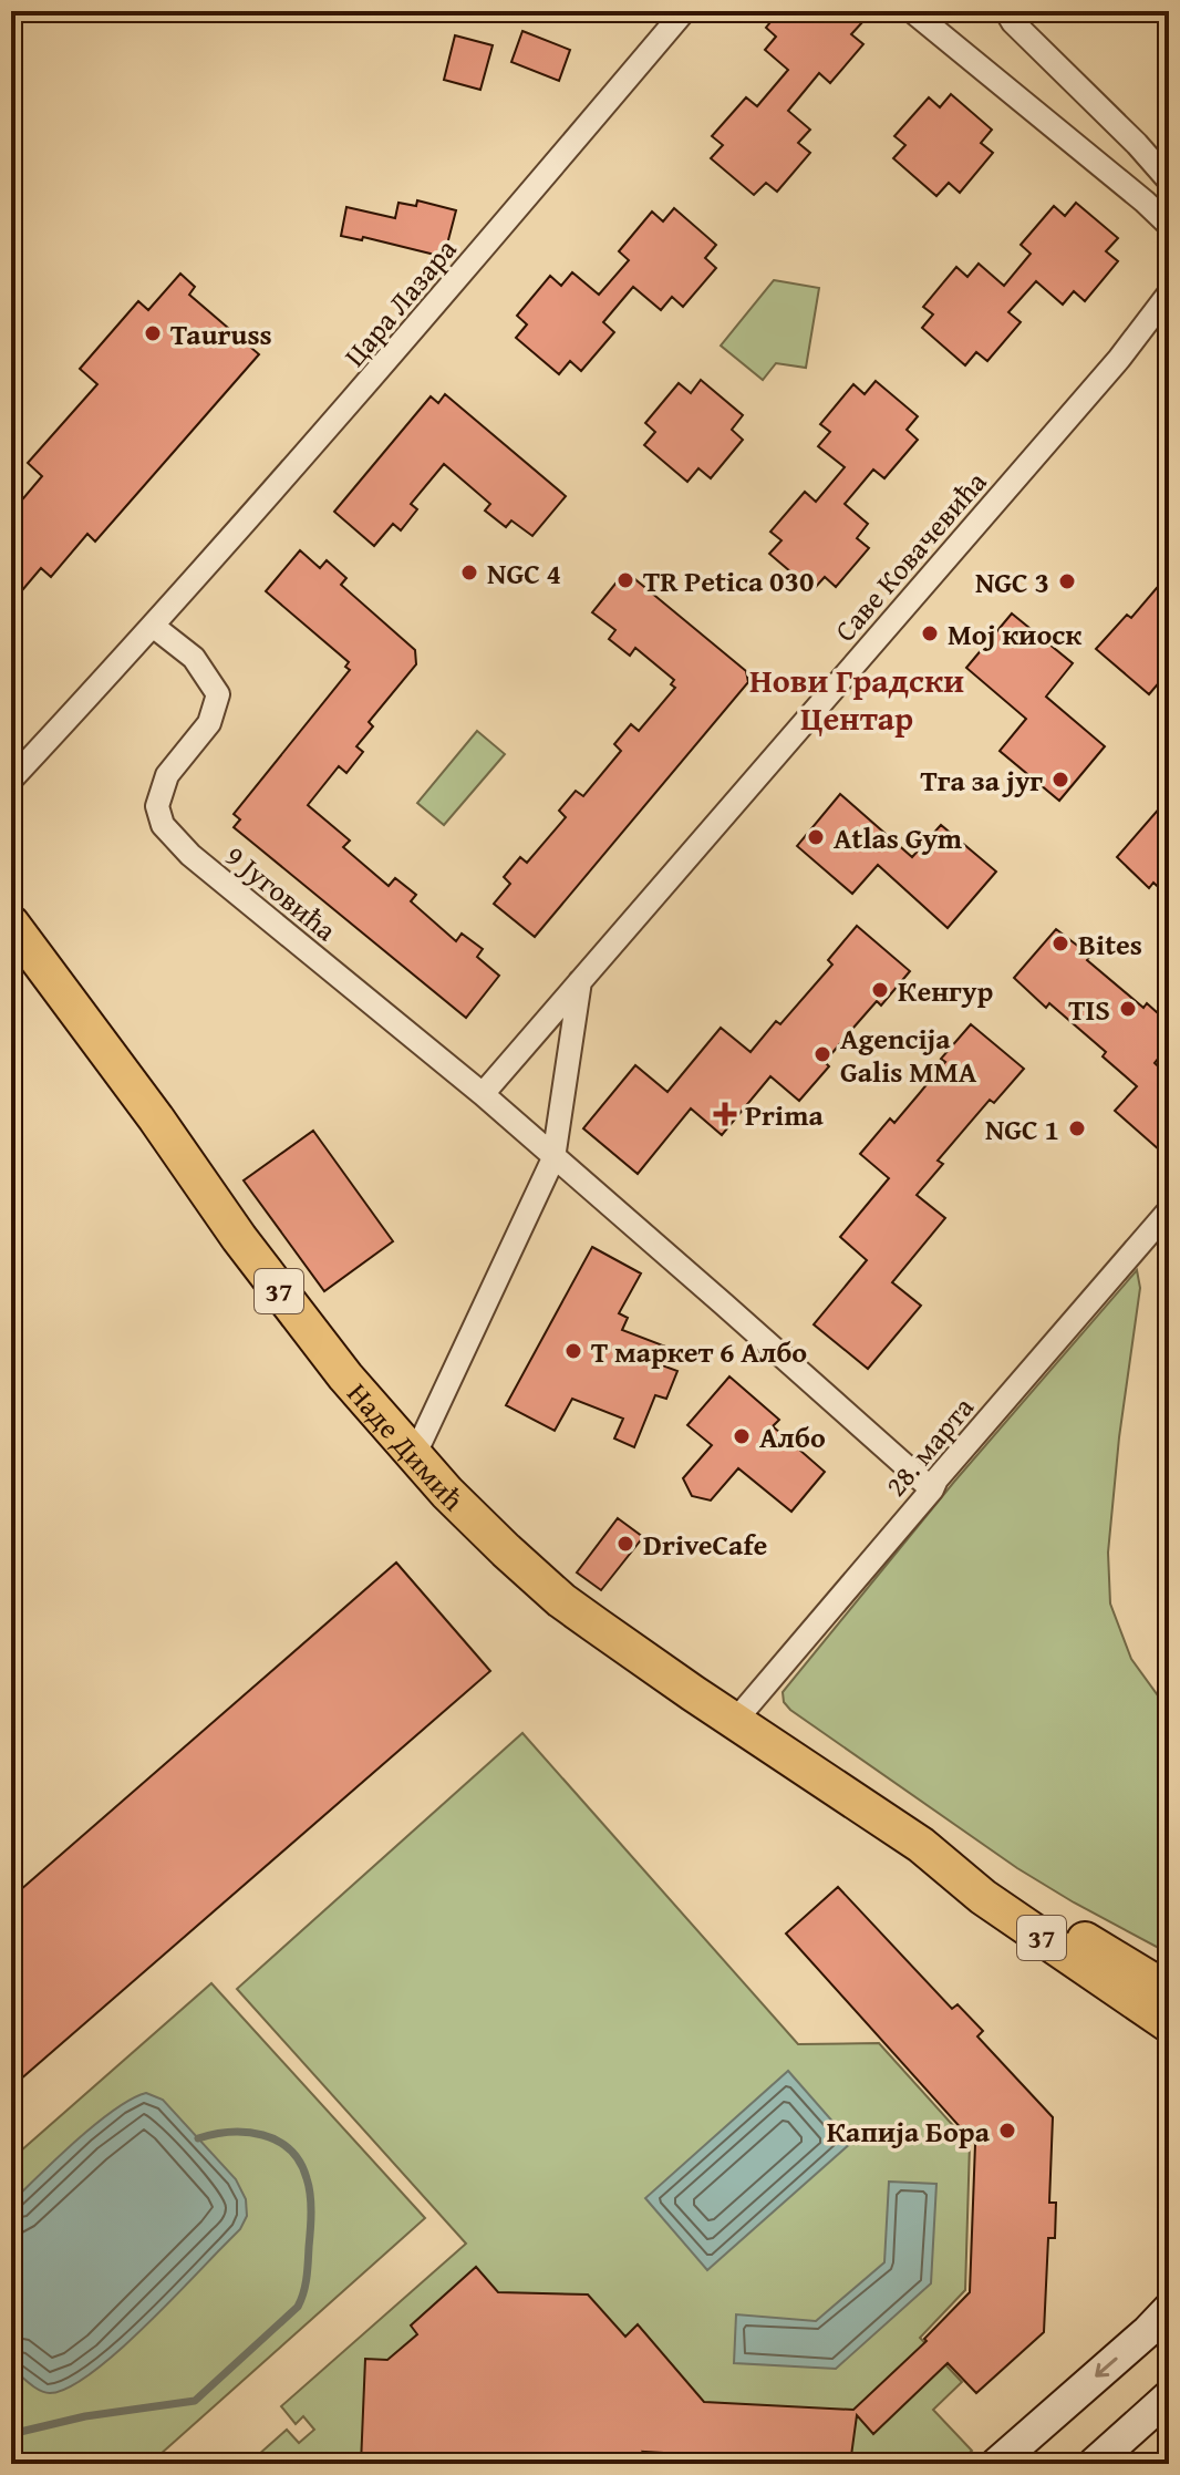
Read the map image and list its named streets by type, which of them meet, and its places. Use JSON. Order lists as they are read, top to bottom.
{
  "streets": {
    "main road": ["37", "Наде Димић"],
    "street": [
      "Цара Лазара",
      "Саве Ковачевића",
      "9 Југовића",
      "28. марта"
    ]
  },
  "crossings": [
    ["Цара Лазара", "9 Југовића"],
    ["Саве Ковачевића", "9 Југовића"],
    ["9 Југовића", "28. марта"],
    ["37", "Наде Димић"],
    ["Наде Димић", "28. марта"]
  ],
  "districts": ["Нови Градски Центар"],
  "places": {
    "other": [
      "Tauruss",
      "NGC 4",
      "TR Petica 030",
      "NGC 3",
      "Мој киоск",
      "Тга за југ",
      "Atlas Gym",
      "Bites",
      "Кенгур",
      "TIS",
      "Agencija Galis MMA",
      "NGC 1",
      "Т маркет 6 Албо",
      "Албо",
      "DriveCafe",
      "Капија Бора"
    ],
    "health": ["Prima"]
  }
}
